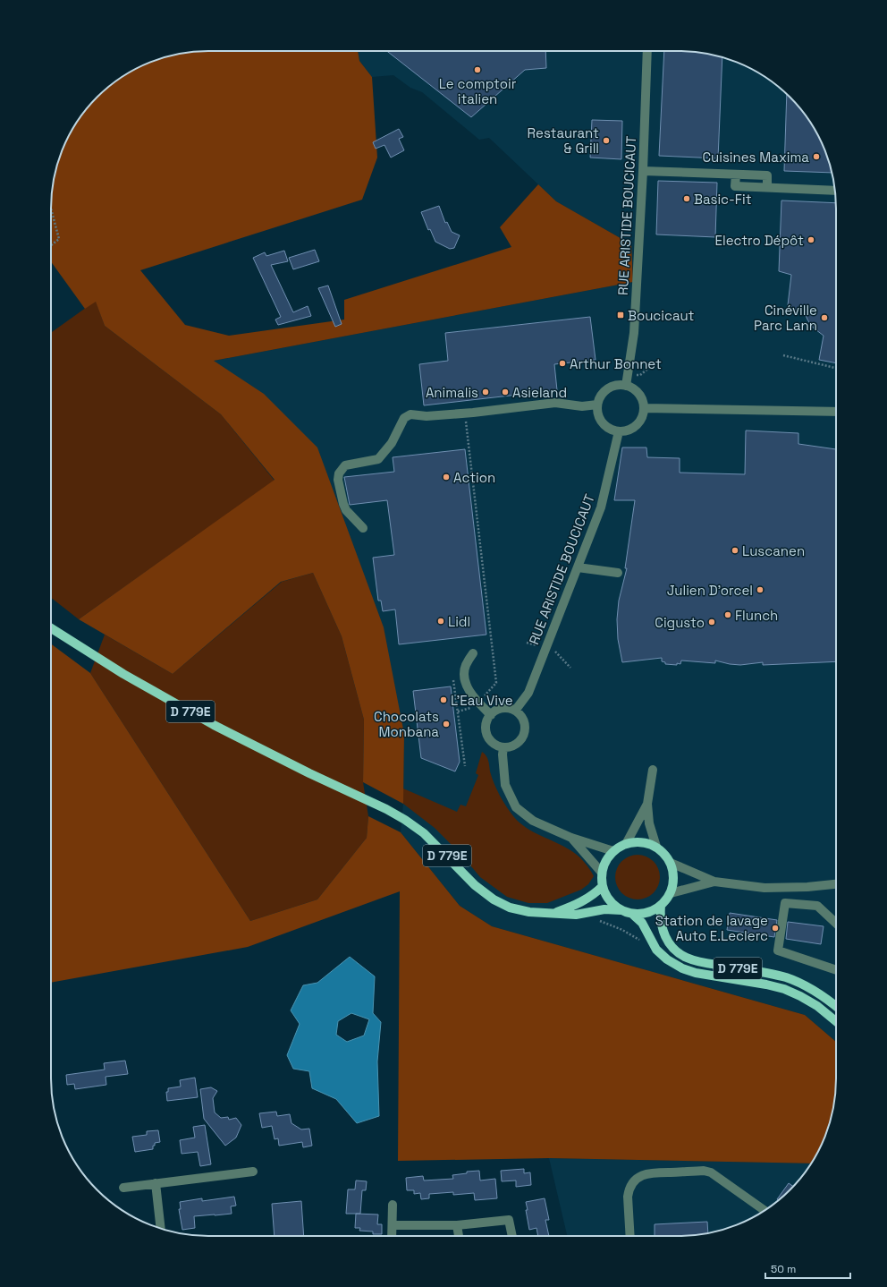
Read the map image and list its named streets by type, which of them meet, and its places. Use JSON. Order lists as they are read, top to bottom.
{
  "streets": {
    "main road": ["D 779E"],
    "street": ["RUE ARISTIDE BOUCICAUT"]
  },
  "places": {
    "other": [
      "Le comptoir italien",
      "Restaurant & Grill",
      "Cuisines Maxima",
      "Basic-Fit",
      "Electro Dépôt",
      "Cinéville Parc Lann",
      "Arthur Bonnet",
      "Animalis",
      "Asieland",
      "Action",
      "Luscanen",
      "Julien D'orcel",
      "Flunch",
      "Lidl",
      "Cigusto",
      "L'Eau Vive",
      "Chocolats Monbana",
      "Station de lavage Auto E.Leclerc"
    ],
    "transit": ["Boucicaut"]
  },
  "scale_bar": "50 m"
}
